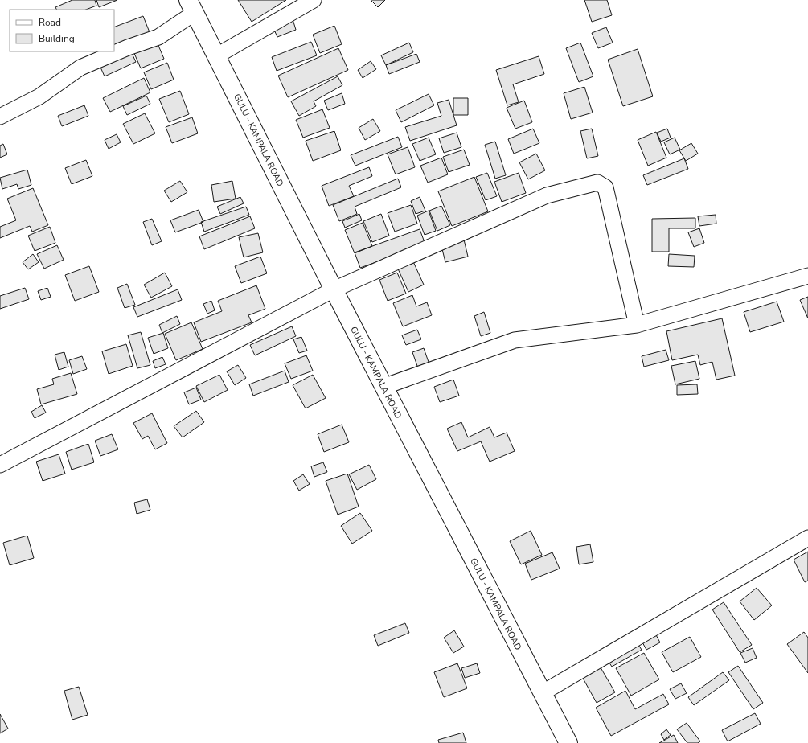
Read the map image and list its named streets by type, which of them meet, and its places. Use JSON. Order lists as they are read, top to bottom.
{
  "streets": {
    "main road": ["GULU - KAMPALA ROAD"]
  },
  "legend": ["Road", "Building"]
}
